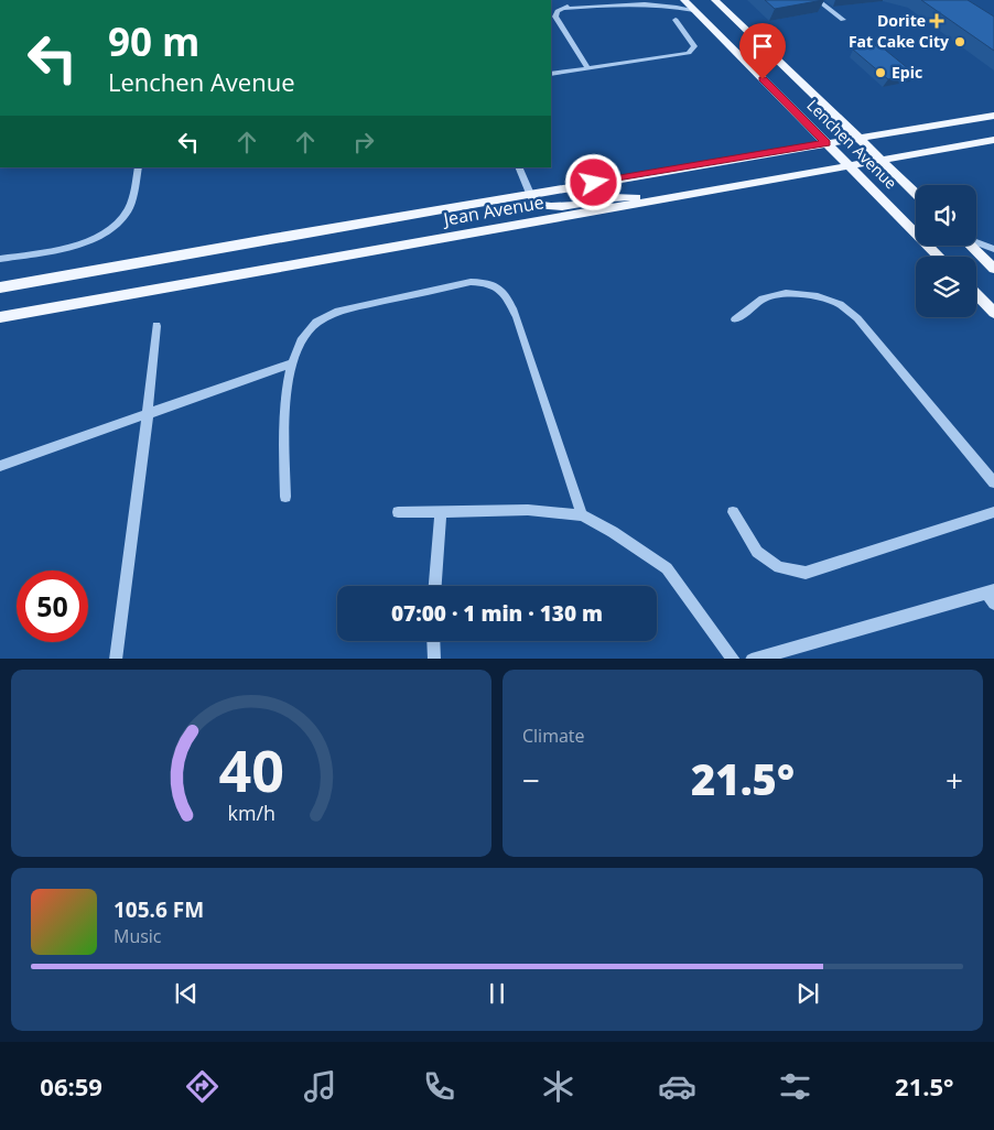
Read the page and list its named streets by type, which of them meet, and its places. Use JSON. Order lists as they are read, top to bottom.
{
  "streets": {
    "main road": ["Lenchen Avenue", "Jean Avenue"]
  },
  "crossings": [
    ["Lenchen Avenue", "Jean Avenue"]
  ],
  "places": {
    "health": ["Dorite"],
    "other": ["Fat Cake City", "Epic"]
  },
  "page": {
    "turn": ["90 m", "Lenchen Avenue"],
    "limit": "50",
    "trip": "07:00 · 1 min · 130 m",
    "tile": "Climate",
    "heat": ["−", "21.5°", "+"],
    "song": ["105.6 FM", "Music"],
    "tabs": ["06:59", "21.5°"],
    "gauge": ["40", "km/h"]
  }
}
